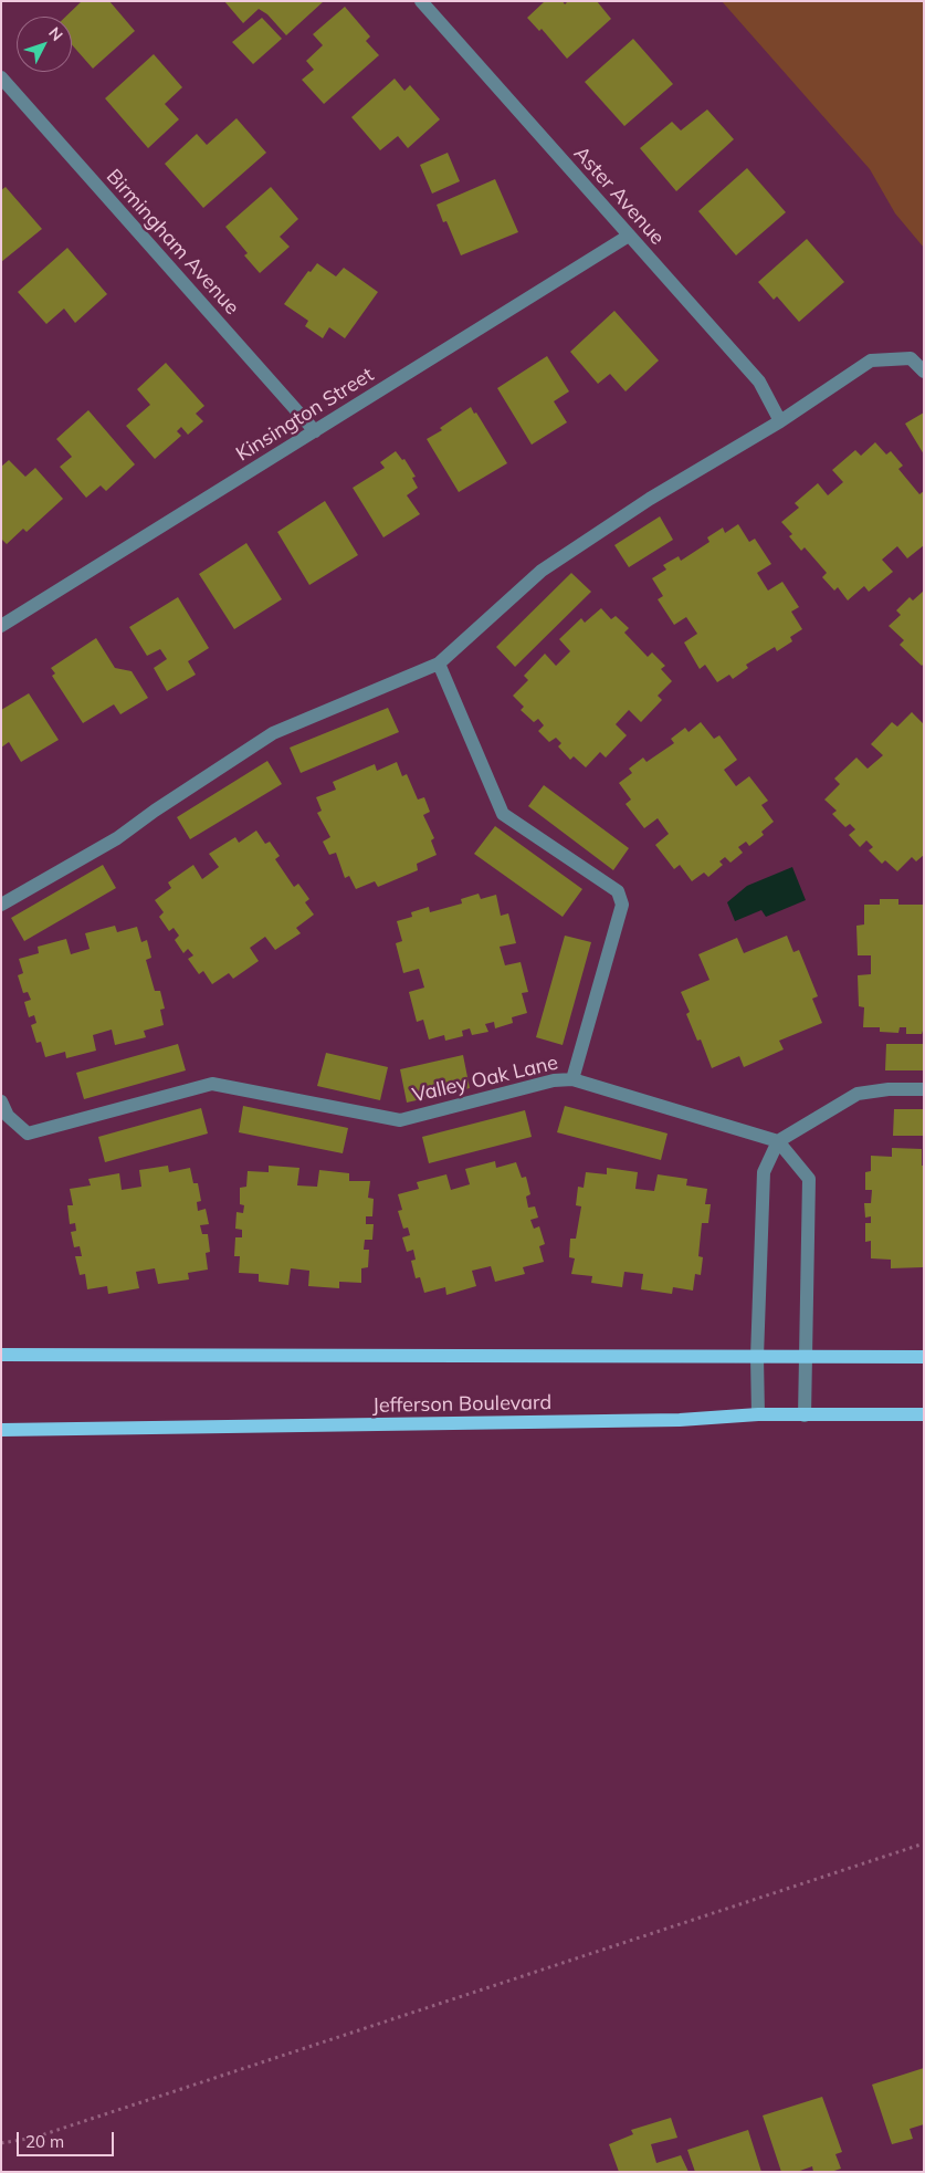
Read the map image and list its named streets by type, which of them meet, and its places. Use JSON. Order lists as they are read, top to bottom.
{
  "streets": {
    "main road": ["Jefferson Boulevard"],
    "street": [
      "Aster Avenue",
      "Birmingham Avenue",
      "Kinsington Street",
      "Valley Oak Lane"
    ]
  },
  "crossings": [
    ["Aster Avenue", "Kinsington Street"],
    ["Birmingham Avenue", "Kinsington Street"]
  ],
  "scale_bar": "20 m",
  "north": "top right"
}
